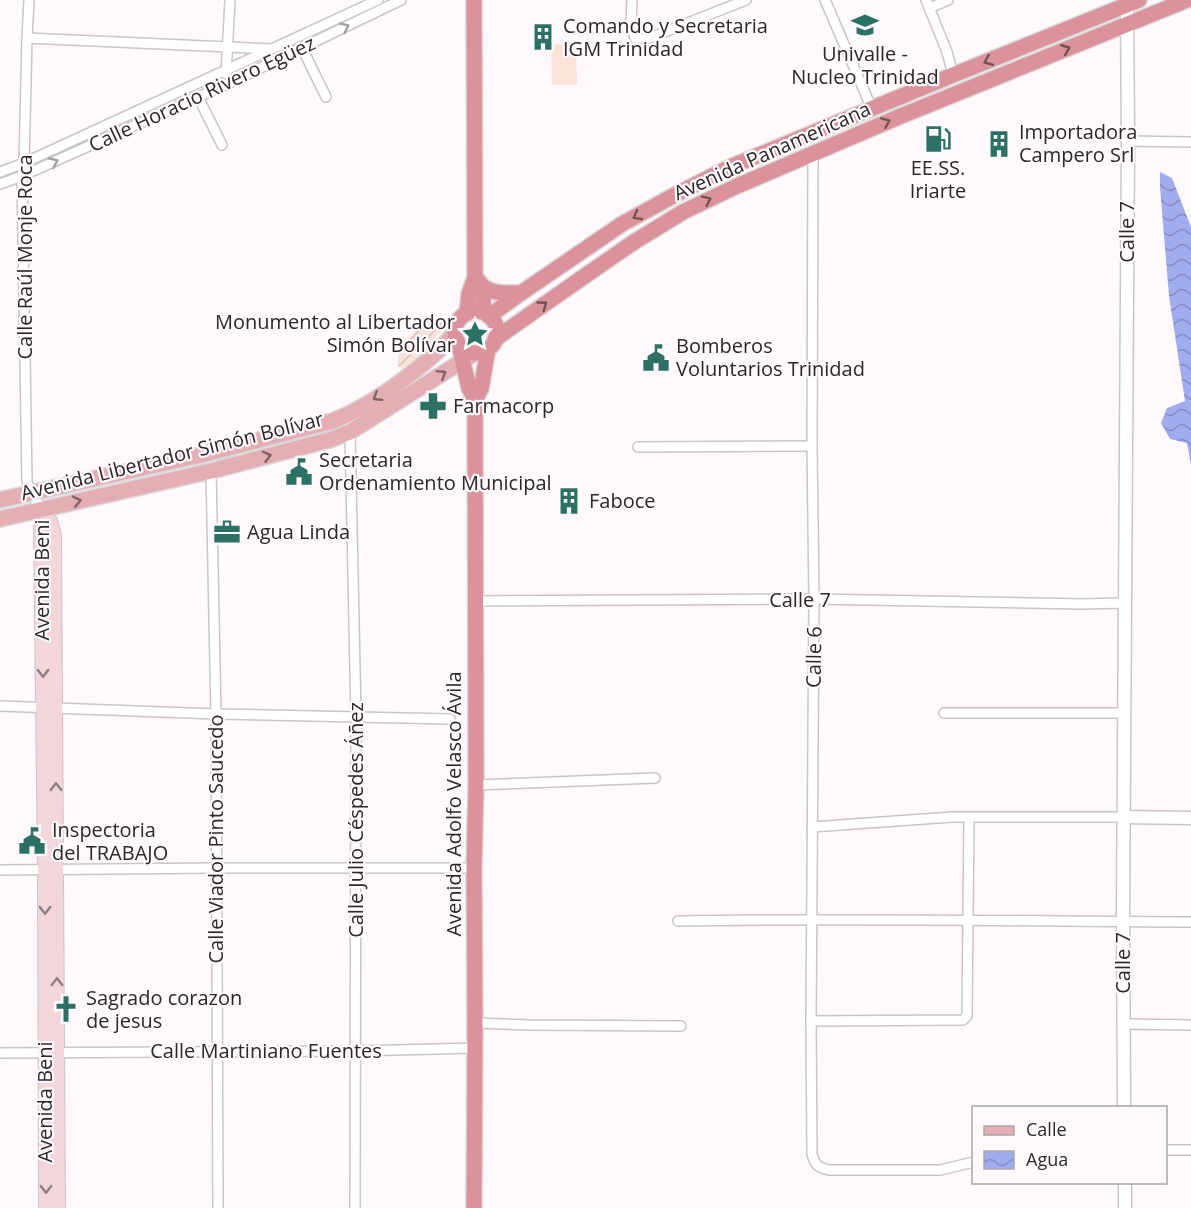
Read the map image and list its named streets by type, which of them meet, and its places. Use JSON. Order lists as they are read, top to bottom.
{
  "streets": {
    "highway": ["Avenida Panamericana", "Avenida Adolfo Velasco Ávila"],
    "main road": ["Avenida Libertador Simón Bolívar", "Avenida Beni"],
    "street": [
      "Calle Horacio Rivero Egüez",
      "Calle 7",
      "Calle Raúl Monje Roca",
      "Calle 6",
      "Calle Julio Céspedes Áñez",
      "Calle Viador Pinto Saucedo",
      "Calle Martiniano Fuentes"
    ]
  },
  "crossings": [
    ["Calle Horacio Rivero Egüez", "Calle Raúl Monje Roca"],
    ["Avenida Panamericana", "Calle 7"],
    ["Avenida Panamericana", "Avenida Libertador Simón Bolívar"],
    ["Avenida Panamericana", "Calle 6"],
    ["Avenida Panamericana", "Avenida Adolfo Velasco Ávila"],
    ["Calle 7", "Calle 6"],
    ["Calle 7", "Avenida Adolfo Velasco Ávila"],
    ["Calle Raúl Monje Roca", "Avenida Libertador Simón Bolívar"],
    ["Avenida Libertador Simón Bolívar", "Avenida Beni"],
    ["Avenida Libertador Simón Bolívar", "Avenida Adolfo Velasco Ávila"],
    ["Avenida Libertador Simón Bolívar", "Calle Julio Céspedes Áñez"],
    ["Avenida Libertador Simón Bolívar", "Calle Viador Pinto Saucedo"],
    ["Avenida Beni", "Calle Martiniano Fuentes"],
    ["Avenida Adolfo Velasco Ávila", "Calle Martiniano Fuentes"],
    ["Calle Julio Céspedes Áñez", "Calle Martiniano Fuentes"],
    ["Calle Viador Pinto Saucedo", "Calle Martiniano Fuentes"]
  ],
  "places": {
    "school or university": ["Univalle - Nucleo Trinidad"],
    "building": ["Comando y Secretaria IGM Trinidad", "Importadora Campero Srl", "Faboce"],
    "fuel station": ["EE.SS. Iriarte"],
    "place": ["Monumento al Libertador Simón Bolívar"],
    "public building": ["Bomberos Voluntarios Trinidad", "Secretaria Ordenamiento Municipal", "Inspectoria del TRABAJO"],
    "pharmacy": ["Farmacorp"],
    "office": ["Agua Linda"],
    "church": ["Sagrado corazon de jesus"]
  },
  "legend": ["Calle", "Agua"]
}
